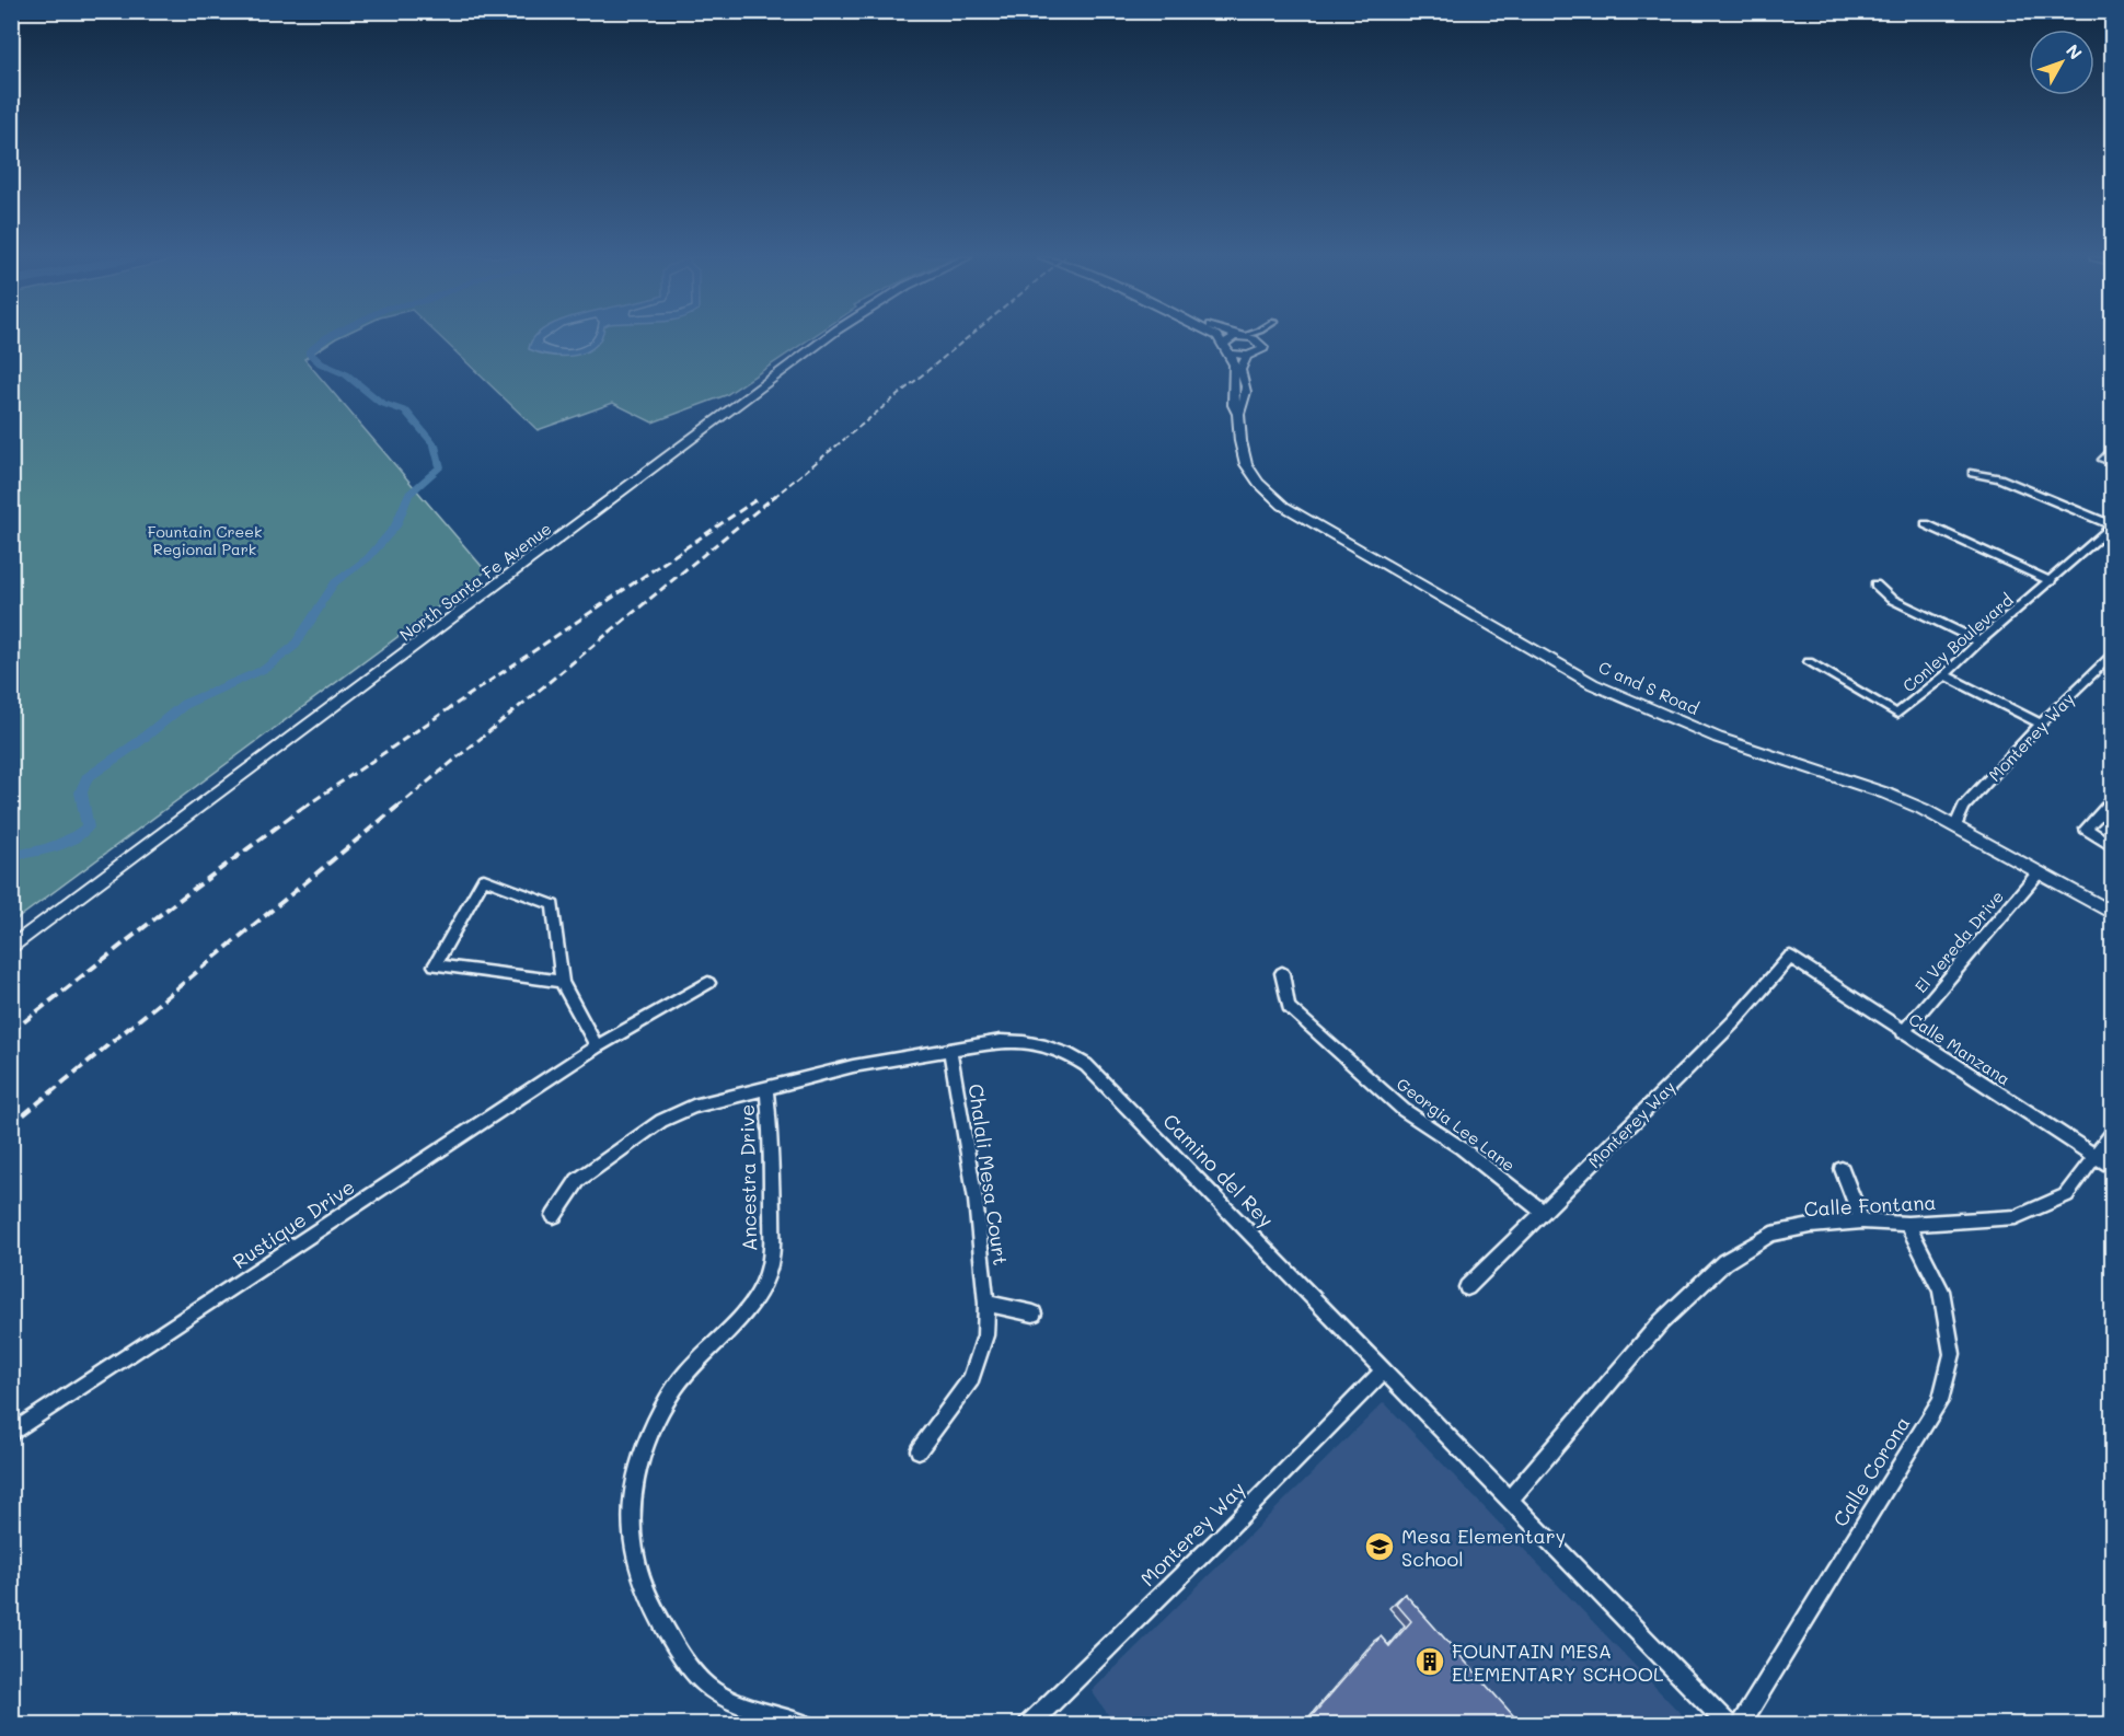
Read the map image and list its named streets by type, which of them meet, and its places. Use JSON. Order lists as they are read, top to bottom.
{
  "streets": {
    "main road": ["North Santa Fe Avenue", "C and S Road"],
    "street": [
      "Conley Boulevard",
      "Monterey Way",
      "El Vereda Drive",
      "Calle Manzana",
      "Georgia Lee Lane",
      "Camino del Rey",
      "Chalali Mesa Court",
      "Ancestra Drive",
      "Calle Fontana",
      "Rustique Drive",
      "Calle Corona"
    ]
  },
  "crossings": [
    ["C and S Road", "Monterey Way"],
    ["C and S Road", "El Vereda Drive"],
    ["Monterey Way", "Calle Manzana"],
    ["Monterey Way", "Georgia Lee Lane"],
    ["Monterey Way", "Camino del Rey"],
    ["El Vereda Drive", "Calle Manzana"],
    ["Calle Manzana", "Calle Fontana"],
    ["Camino del Rey", "Chalali Mesa Court"],
    ["Camino del Rey", "Ancestra Drive"],
    ["Camino del Rey", "Calle Fontana"],
    ["Calle Fontana", "Calle Corona"]
  ],
  "parks": ["Fountain Creek Regional Park"],
  "places": {
    "school or university": ["Mesa Elementary School"],
    "building": ["FOUNTAIN MESA ELEMENTARY SCHOOL"]
  },
  "north": "top right"
}
